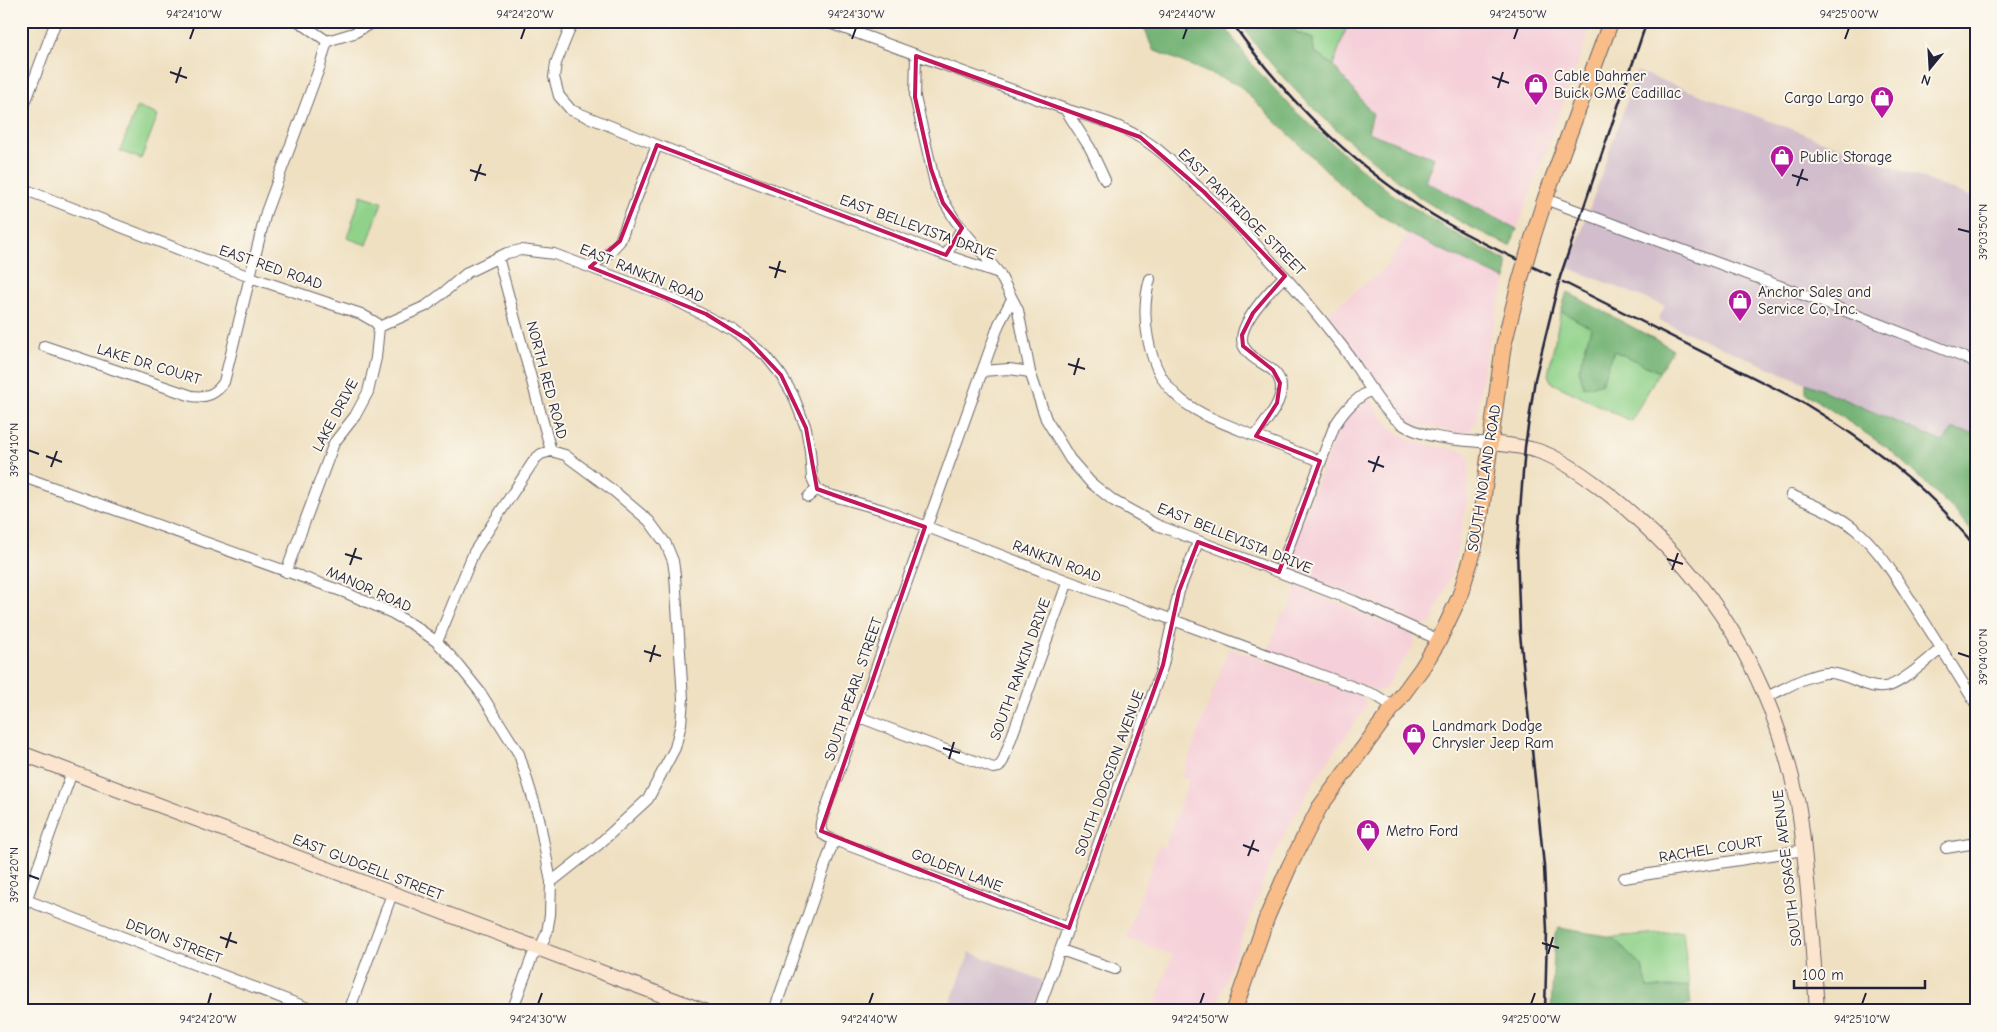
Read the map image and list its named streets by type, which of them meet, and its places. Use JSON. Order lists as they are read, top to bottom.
{
  "streets": {
    "main road": ["SOUTH NOLAND ROAD"],
    "street": [
      "EAST PARTRIDGE STREET",
      "EAST BELLEVISTA DRIVE",
      "EAST RED ROAD",
      "EAST RANKIN ROAD",
      "LAKE DR COURT",
      "NORTH RED ROAD",
      "LAKE DRIVE",
      "RANKIN ROAD",
      "MANOR ROAD",
      "SOUTH RANKIN DRIVE",
      "SOUTH PEARL STREET",
      "SOUTH DODGION AVENUE",
      "RACHEL COURT",
      "EAST GUDGELL STREET",
      "SOUTH OSAGE AVENUE",
      "GOLDEN LANE",
      "DEVON STREET"
    ]
  },
  "crossings": [
    ["EAST PARTRIDGE STREET", "SOUTH NOLAND ROAD"],
    ["EAST PARTRIDGE STREET", "SOUTH OSAGE AVENUE"],
    ["EAST BELLEVISTA DRIVE", "SOUTH NOLAND ROAD"],
    ["EAST BELLEVISTA DRIVE", "SOUTH PEARL STREET"],
    ["EAST BELLEVISTA DRIVE", "SOUTH DODGION AVENUE"],
    ["EAST RED ROAD", "LAKE DR COURT"],
    ["EAST RED ROAD", "LAKE DRIVE"],
    ["EAST RANKIN ROAD", "NORTH RED ROAD"],
    ["EAST RANKIN ROAD", "RANKIN ROAD"],
    ["NORTH RED ROAD", "MANOR ROAD"],
    ["LAKE DRIVE", "MANOR ROAD"],
    ["SOUTH NOLAND ROAD", "RANKIN ROAD"],
    ["SOUTH NOLAND ROAD", "SOUTH OSAGE AVENUE"],
    ["RANKIN ROAD", "SOUTH RANKIN DRIVE"],
    ["RANKIN ROAD", "SOUTH PEARL STREET"],
    ["RANKIN ROAD", "SOUTH DODGION AVENUE"],
    ["MANOR ROAD", "EAST GUDGELL STREET"],
    ["SOUTH RANKIN DRIVE", "SOUTH PEARL STREET"],
    ["SOUTH PEARL STREET", "GOLDEN LANE"],
    ["SOUTH DODGION AVENUE", "GOLDEN LANE"],
    ["RACHEL COURT", "SOUTH OSAGE AVENUE"]
  ],
  "places": {
    "shop": [
      "Cable Dahmer Buick GMC Cadillac",
      "Cargo Largo",
      "Public Storage",
      "Anchor Sales and Service Co, Inc.",
      "Landmark Dodge Chrysler Jeep Ram",
      "Metro Ford"
    ]
  },
  "scale_bar": "100 m",
  "north": "bottom",
  "coordinates": [
    "94°24'10\"W",
    "94°24'20\"W",
    "94°24'30\"W",
    "94°24'40\"W",
    "94°24'50\"W",
    "94°25'00\"W",
    "39°03'50\"N",
    "39°04'10\"N",
    "39°04'00\"N",
    "39°04'20\"N",
    "94°25'10\"W"
  ]
}
